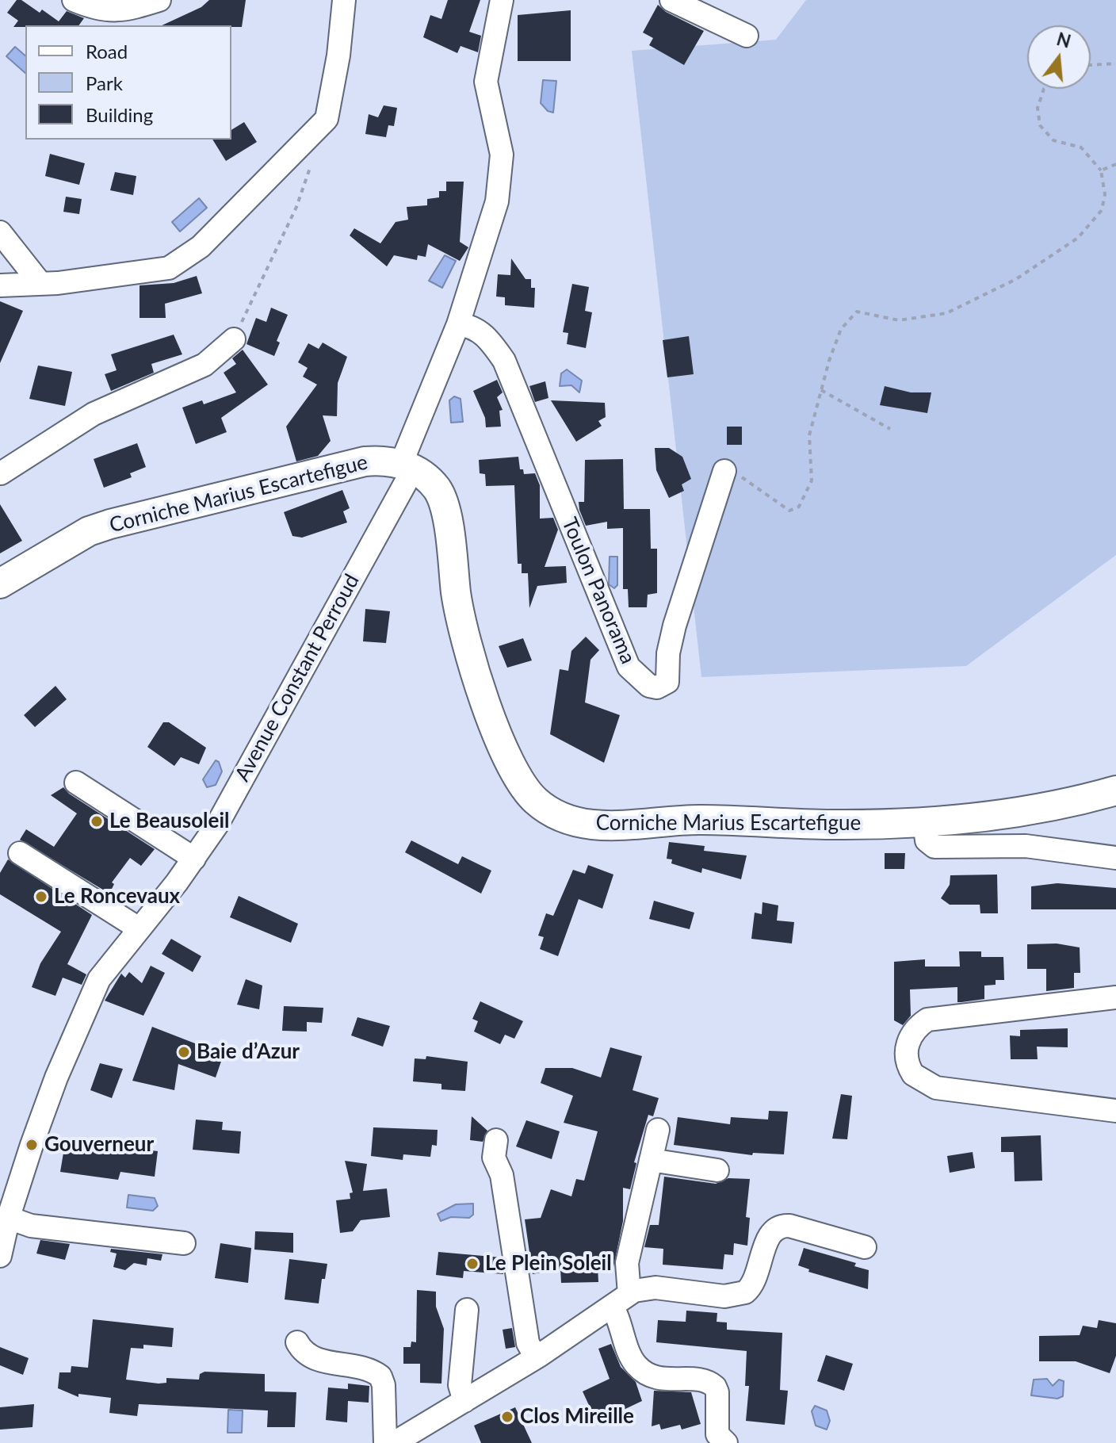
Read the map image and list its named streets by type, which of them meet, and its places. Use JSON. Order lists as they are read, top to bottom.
{
  "streets": {
    "main road": ["Corniche Marius Escartefigue"],
    "street": ["Toulon Panorama", "Avenue Constant Perroud"]
  },
  "crossings": [
    ["Corniche Marius Escartefigue", "Avenue Constant Perroud"],
    ["Toulon Panorama", "Avenue Constant Perroud"]
  ],
  "places": [
    "Le Beausoleil",
    "Le Roncevaux",
    "Baie d’Azur",
    "Gouverneur",
    "Le Plein Soleil",
    "Clos Mireille"
  ],
  "legend": ["Road", "Park", "Building"],
  "north": "top"
}
